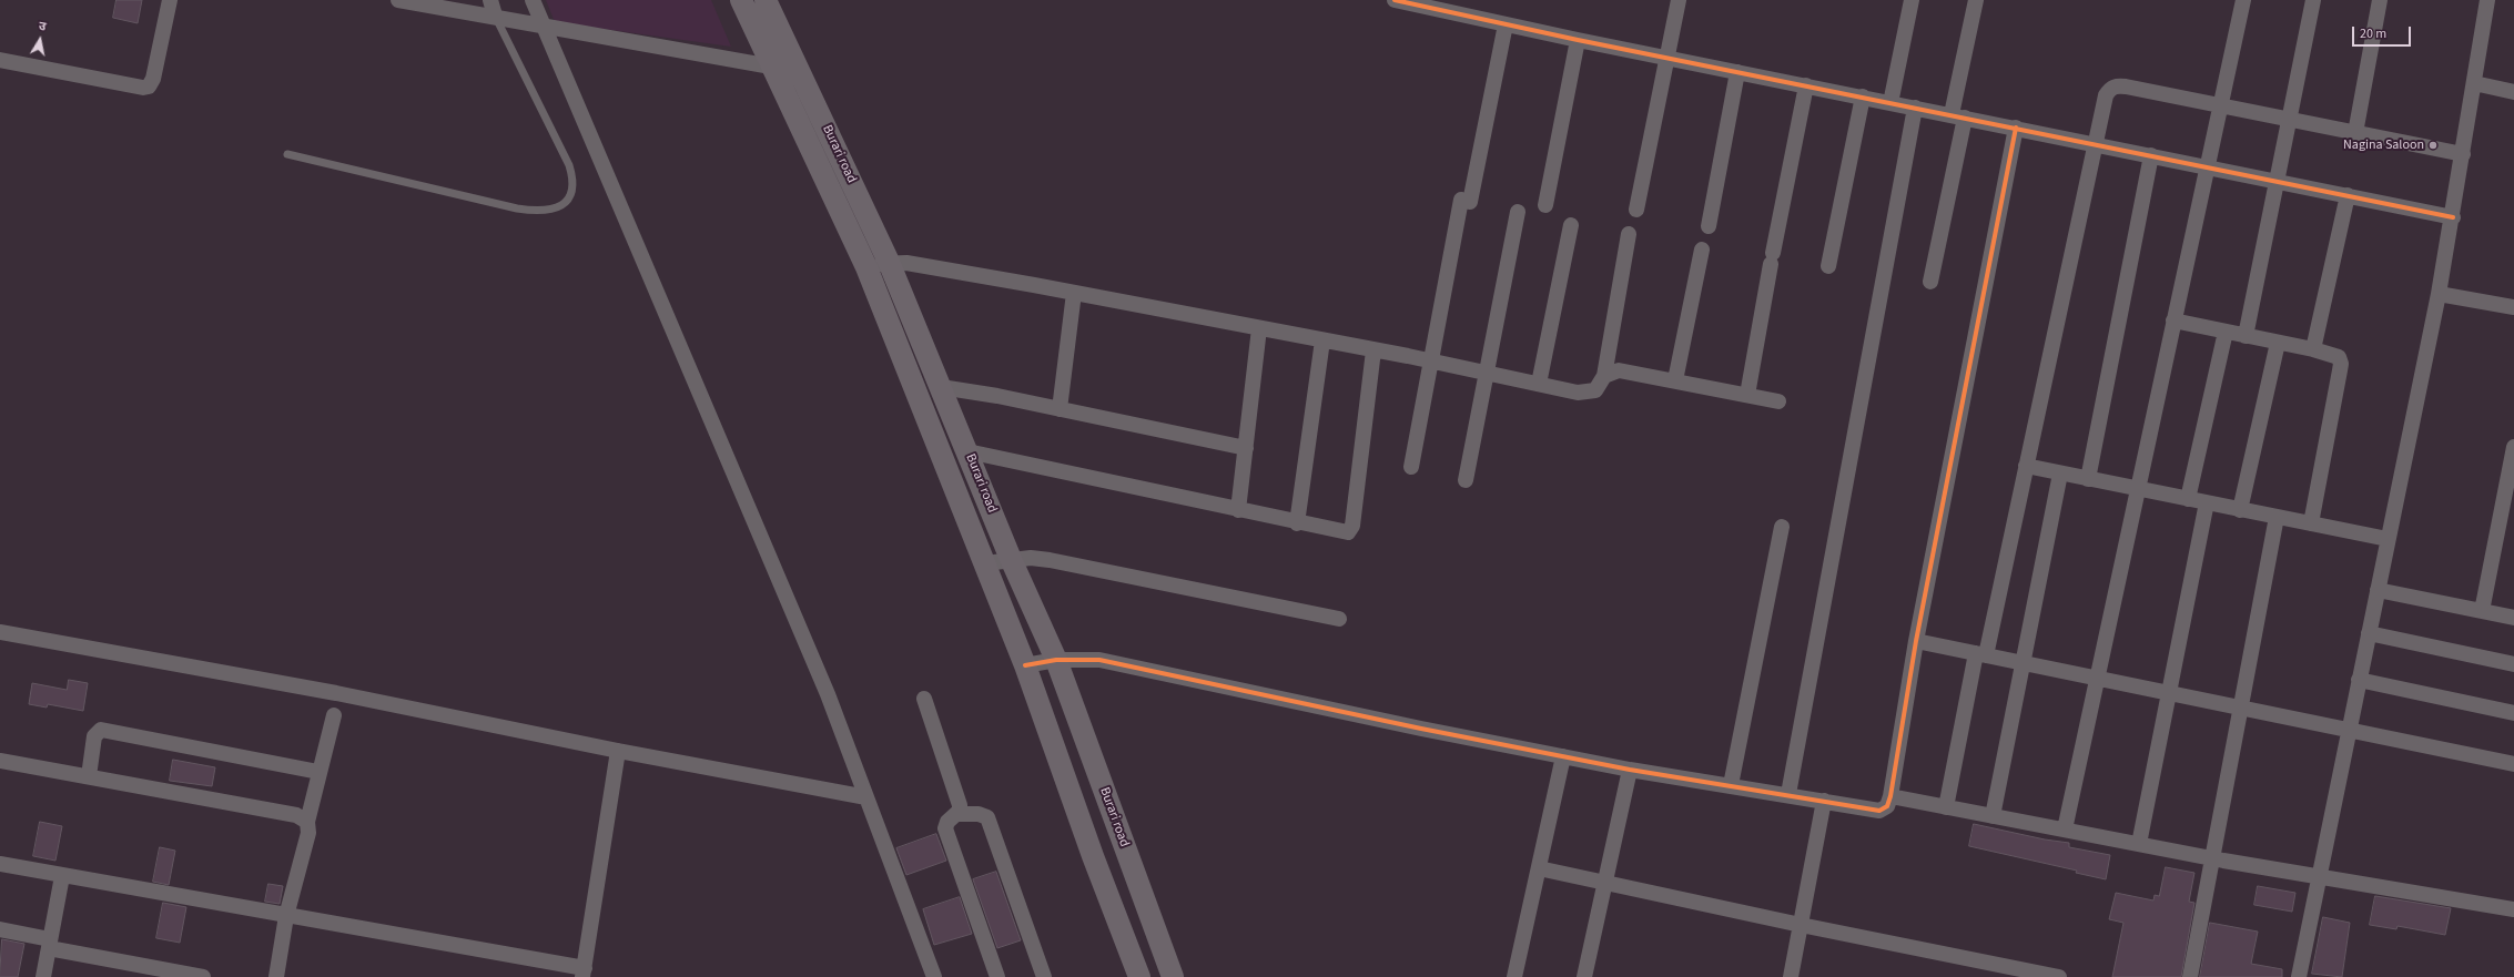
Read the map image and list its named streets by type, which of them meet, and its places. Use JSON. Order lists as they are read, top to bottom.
{
  "streets": {
    "main road": ["Burari road"]
  },
  "places": ["Nagina Saloon"],
  "scale_bar": "20 m",
  "north": "top"
}
